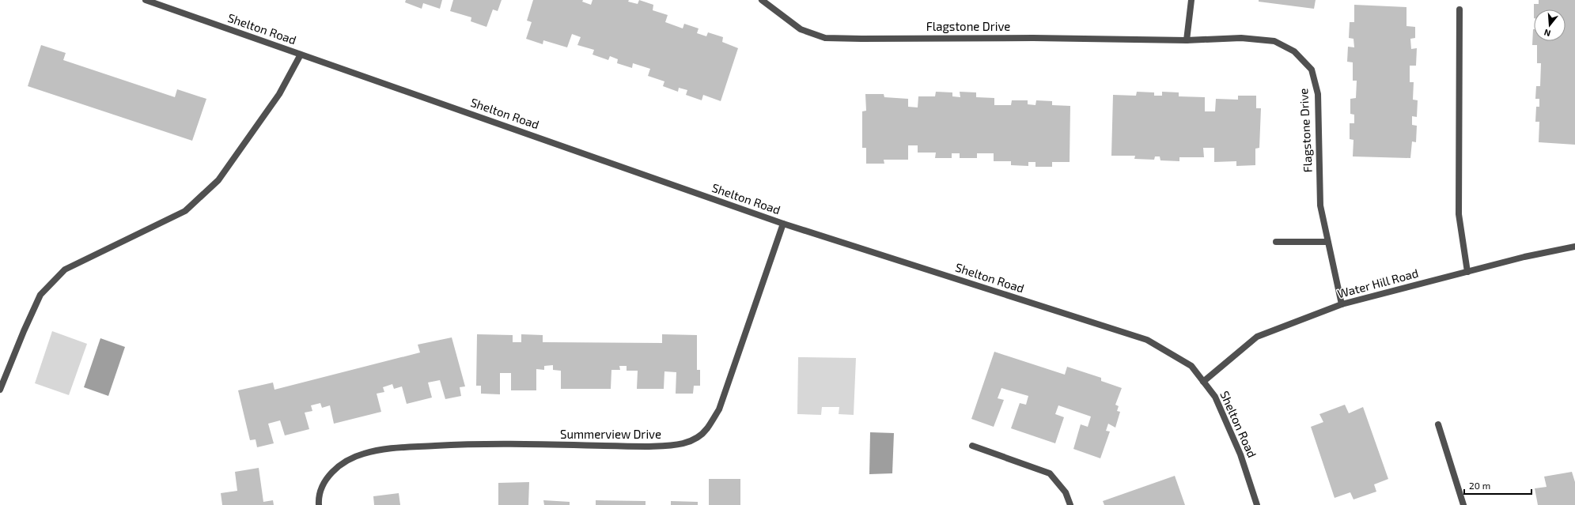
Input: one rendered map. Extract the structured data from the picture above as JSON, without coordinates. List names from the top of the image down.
{
  "streets": {
    "street": [
      "Flagstone Drive",
      "Shelton Road",
      "Water Hill Road",
      "Summerview Drive"
    ]
  },
  "crossings": [
    ["Flagstone Drive", "Water Hill Road"],
    ["Shelton Road", "Water Hill Road"],
    ["Shelton Road", "Summerview Drive"]
  ],
  "scale_bar": "20 m",
  "north": "bottom"
}
